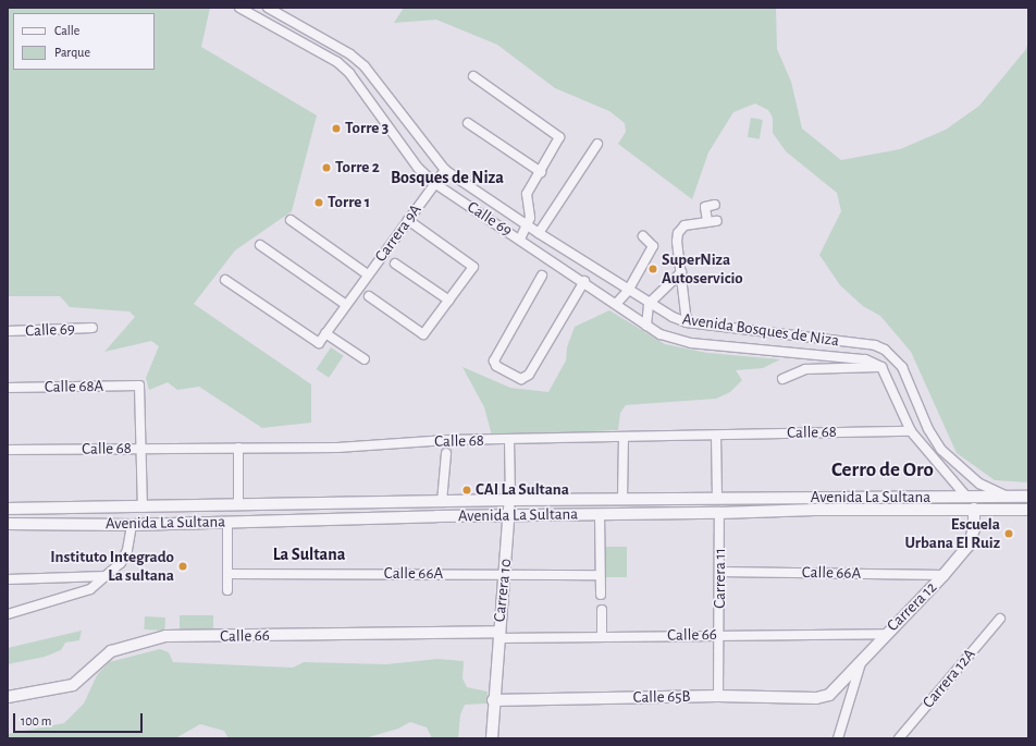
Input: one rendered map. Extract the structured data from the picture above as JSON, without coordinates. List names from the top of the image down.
{
  "streets": {
    "street": [
      "Calle 69",
      "Carrera 9A",
      "Avenida Bosques de Niza",
      "Calle 68A",
      "Calle 68",
      "Avenida La Sultana",
      "Calle 66A",
      "Carrera 11",
      "Carrera 10",
      "Carrera 12",
      "Calle 66",
      "Carrera 12A",
      "Calle 65B"
    ]
  },
  "crossings": [
    ["Calle 69", "Carrera 9A"],
    ["Calle 69", "Avenida Bosques de Niza"],
    ["Avenida Bosques de Niza", "Avenida La Sultana"],
    ["Calle 68A", "Calle 68"],
    ["Calle 68", "Carrera 10"],
    ["Avenida La Sultana", "Carrera 11"],
    ["Avenida La Sultana", "Carrera 10"],
    ["Avenida La Sultana", "Carrera 12"],
    ["Calle 66A", "Carrera 11"],
    ["Calle 66A", "Carrera 10"],
    ["Calle 66A", "Carrera 12"],
    ["Carrera 11", "Calle 66"],
    ["Carrera 11", "Calle 65B"],
    ["Carrera 10", "Calle 66"],
    ["Carrera 10", "Calle 65B"],
    ["Carrera 12", "Calle 66"],
    ["Carrera 12", "Calle 65B"]
  ],
  "districts": ["Bosques de Niza", "Cerro de Oro", "La Sultana"],
  "places": [
    "Torre 3",
    "Torre 2",
    "Torre 1",
    "SuperNiza Autoservicio",
    "CAI La Sultana",
    "Escuela Urbana El Ruiz",
    "Instituto Integrado La sultana"
  ],
  "legend": ["Calle", "Parque"],
  "scale_bar": "100 m"
}
